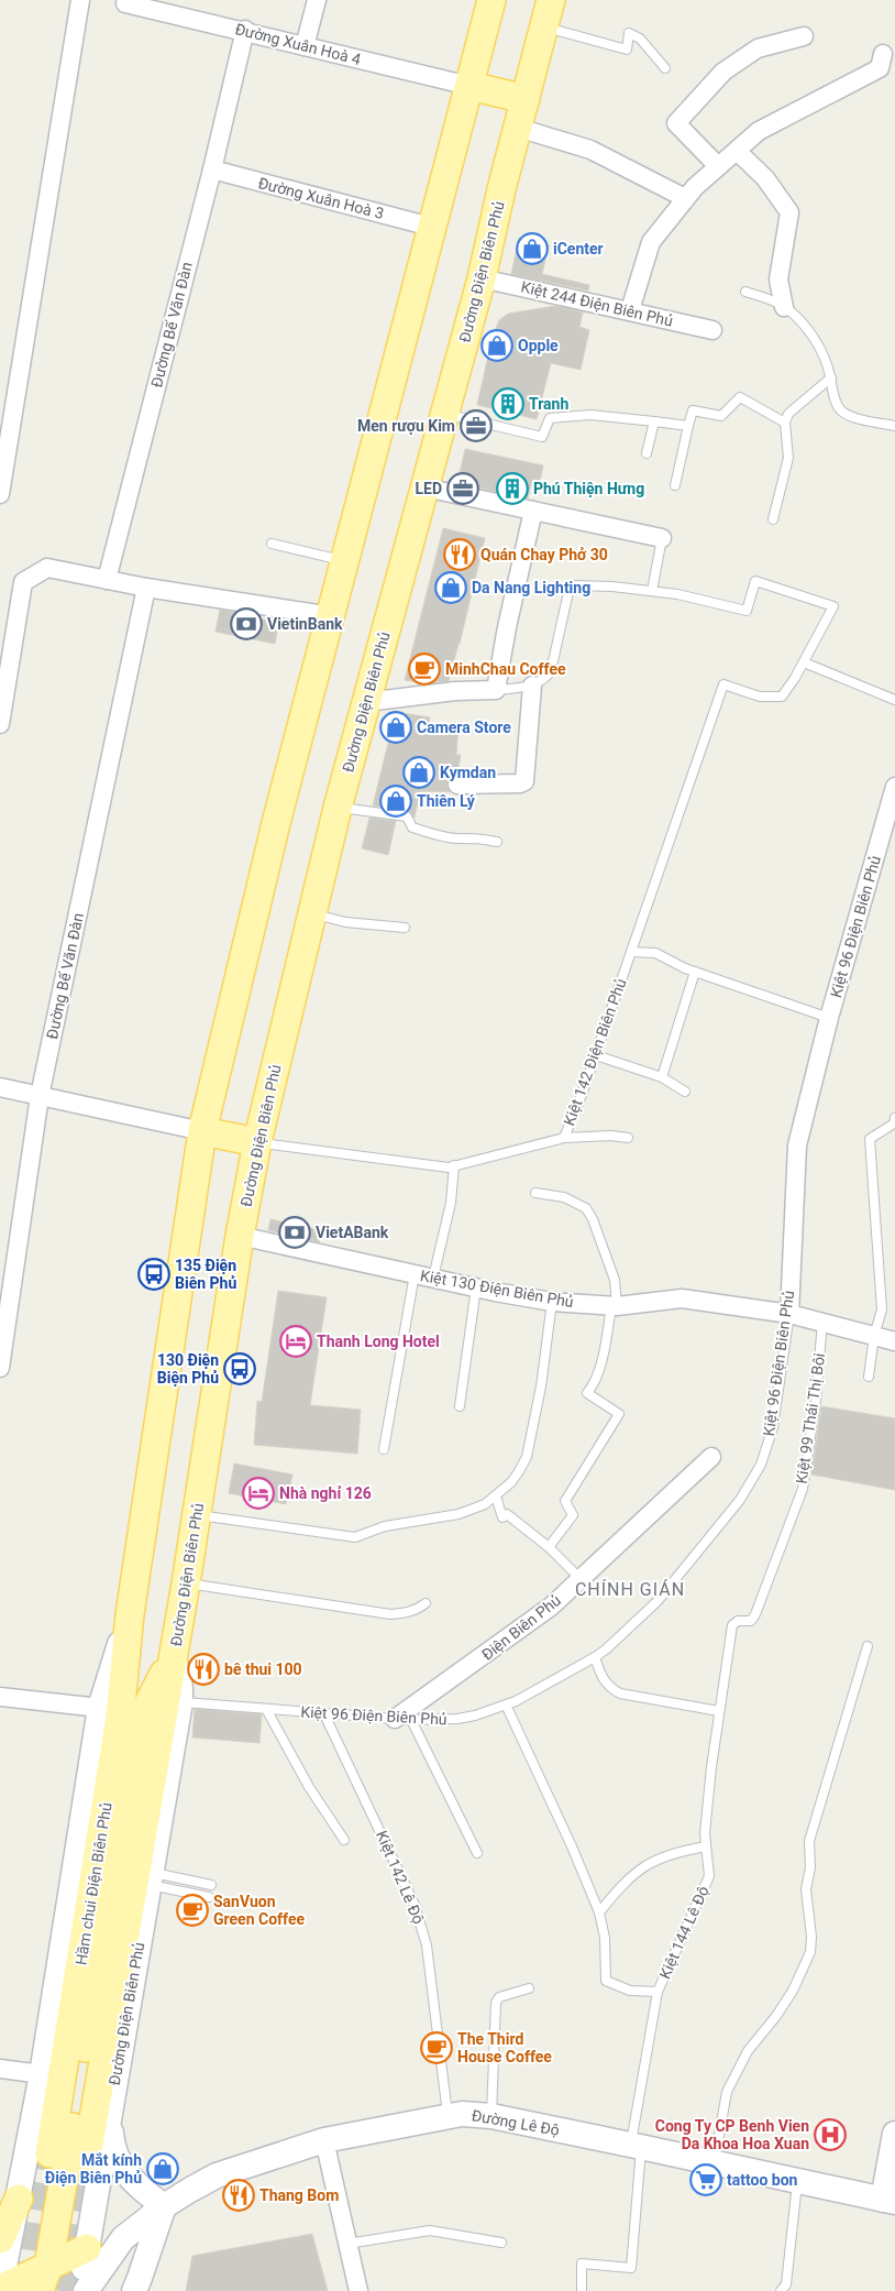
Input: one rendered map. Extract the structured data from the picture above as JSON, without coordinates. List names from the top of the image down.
{
  "streets": {
    "main road": ["Đường Điện Biên Phủ", "Hầm chui Điện Biên Phủ"],
    "street": [
      "Đường Xuân Hoà 4",
      "Đường Xuân Hoà 3",
      "Kiệt 244 Điện Biên Phủ",
      "Đường Bế Văn Đàn",
      "Kiệt 96 Điện Biên Phủ",
      "Kiệt 130 Điện Biên Phủ",
      "Điện Biên Phủ",
      "Đường Lê Độ"
    ],
    "lane": [
      "Kiệt 142 Điện Biên Phủ",
      "Kiệt 99 Thái Thị Bôi",
      "Kiệt 142 Lê Độ",
      "Kiệt 144 Lê Độ"
    ]
  },
  "crossings": [
    ["Đường Xuân Hoà 4", "Đường Bế Văn Đàn"],
    ["Đường Xuân Hoà 3", "Đường Bế Văn Đàn"],
    ["Đường Điện Biên Phủ", "Kiệt 244 Điện Biên Phủ"],
    ["Đường Điện Biên Phủ", "Kiệt 96 Điện Biên Phủ"],
    ["Đường Điện Biên Phủ", "Kiệt 142 Điện Biên Phủ"],
    ["Đường Điện Biên Phủ", "Kiệt 130 Điện Biên Phủ"],
    ["Đường Điện Biên Phủ", "Đường Lê Độ"],
    ["Kiệt 96 Điện Biên Phủ", "Kiệt 130 Điện Biên Phủ"],
    ["Kiệt 96 Điện Biên Phủ", "Điện Biên Phủ"],
    ["Kiệt 96 Điện Biên Phủ", "Kiệt 142 Lê Độ"],
    ["Kiệt 99 Thái Thị Bôi", "Kiệt 144 Lê Độ"],
    ["Kiệt 142 Lê Độ", "Đường Lê Độ"],
    ["Kiệt 144 Lê Độ", "Đường Lê Độ"]
  ],
  "districts": ["CHÍNH GIÁN"],
  "places": {
    "shop": [
      "iCenter",
      "Opple",
      "Da Nang Lighting",
      "Camera Store",
      "Kymdan",
      "Thiên Lý",
      "Mắt kính Điện Biên Phủ"
    ],
    "building": ["Tranh", "Phú Thiện Hưng"],
    "office": ["Men rượu Kim", "LED"],
    "restaurant": ["Quán Chay Phở 30", "bê thui 100", "Thang Bom"],
    "bank": ["VietinBank", "VietABank"],
    "cafe": ["MinhChau Coffee", "SanVuon Green Coffee", "The Third House Coffee"],
    "bus stop": ["135 Điện Biên Phủ", "130 Điện Biện Phủ"],
    "hotel": ["Thanh Long Hotel", "Nhà nghỉ 126"],
    "hospital": ["Cong Ty CP Benh Vien Da Khoa Hoa Xuan"],
    "supermarket": ["tattoo bon"]
  }
}
